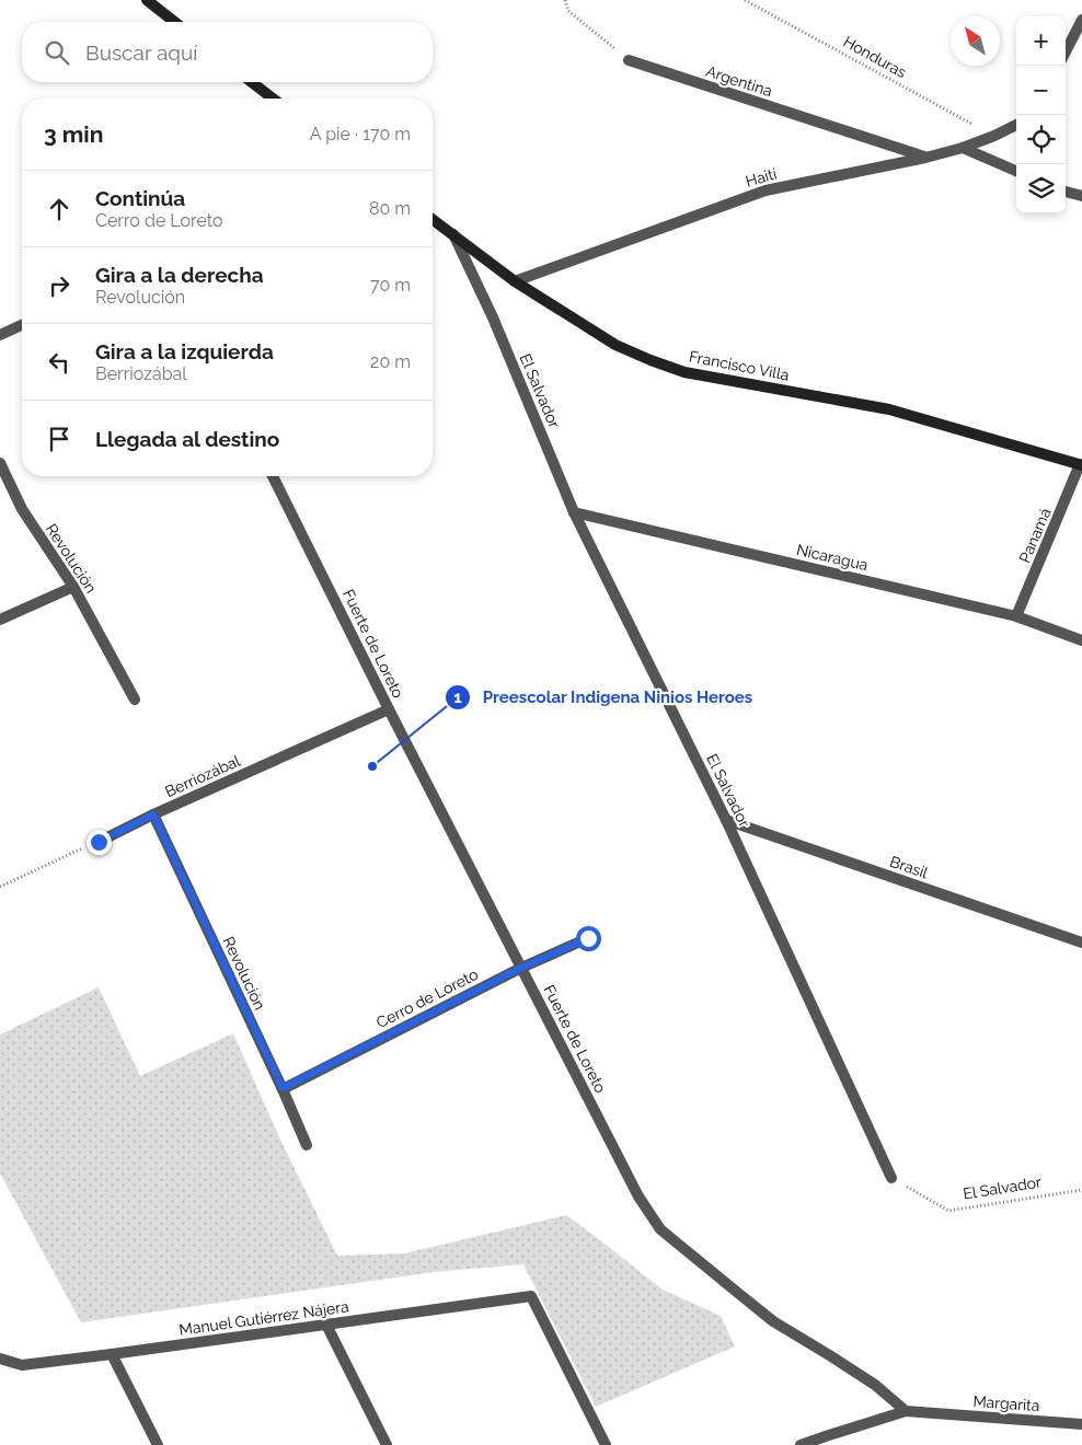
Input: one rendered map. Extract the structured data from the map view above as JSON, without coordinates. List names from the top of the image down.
{
  "streets": {
    "street": [
      "Argentina",
      "Haití",
      "Francisco Villa",
      "El Salvador",
      "Panamá",
      "Nicaragua",
      "Revolución",
      "Fuerte de Loreto",
      "Berriozábal",
      "Brasil",
      "Cerro de Loreto",
      "Manuel Gutiérrez Nájera",
      "Margarita"
    ],
    "path": ["Honduras"]
  },
  "crossings": [
    ["Honduras", "Haití"],
    ["Argentina", "Haití"],
    ["Haití", "Francisco Villa"],
    ["Francisco Villa", "El Salvador"],
    ["Francisco Villa", "Panamá"],
    ["El Salvador", "Nicaragua"],
    ["El Salvador", "Brasil"],
    ["Panamá", "Nicaragua"],
    ["Revolución", "Berriozábal"],
    ["Revolución", "Cerro de Loreto"],
    ["Fuerte de Loreto", "Berriozábal"],
    ["Fuerte de Loreto", "Cerro de Loreto"],
    ["Fuerte de Loreto", "Margarita"]
  ],
  "places": ["Preescolar Indigena Ninios Heroes"],
  "north": "top left",
  "page": {
    "map_buttons": ["+", "−"],
    "search": "Buscar aquí",
    "heading": ["3 min", "A pie · 170 m"],
    "list": [
      ["Continúa", "Cerro de Loreto", "80 m"],
      ["Gira a la derecha", "Revolución", "70 m"],
      ["Gira a la izquierda", "Berriozábal", "20 m"],
      "Llegada al destino"
    ]
  }
}
